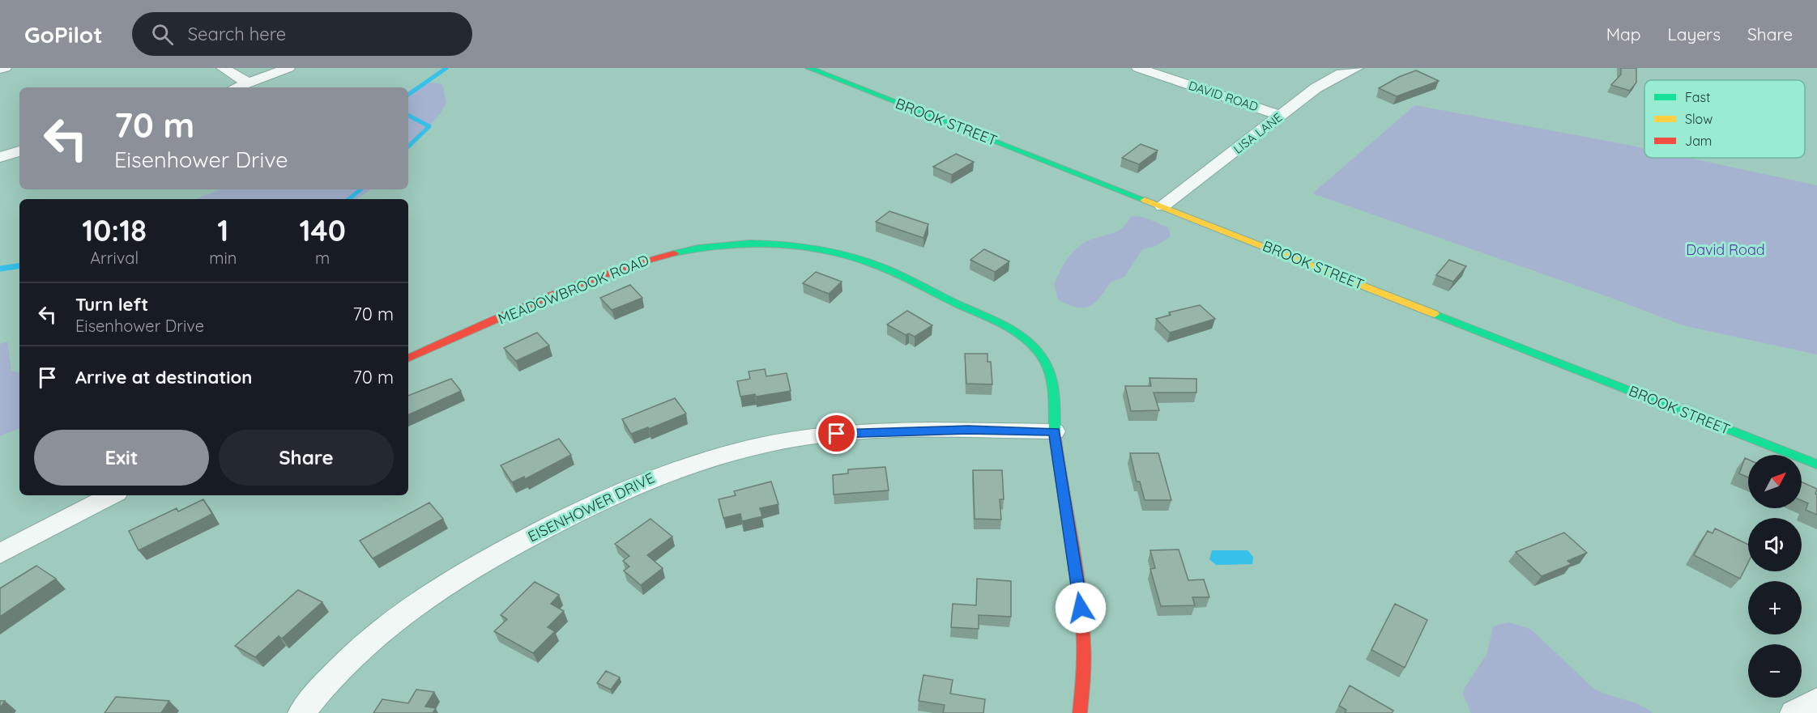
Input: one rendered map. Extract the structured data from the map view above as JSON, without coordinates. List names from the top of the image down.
{
  "streets": {
    "street": [
      "DAVID ROAD",
      "BROOK STREET",
      "LISA LANE",
      "MEADOWBROOK ROAD",
      "EISENHOWER DRIVE"
    ]
  },
  "crossings": [
    ["DAVID ROAD", "LISA LANE"],
    ["BROOK STREET", "LISA LANE"],
    ["MEADOWBROOK ROAD", "EISENHOWER DRIVE"]
  ],
  "parks": ["David Road"],
  "legend": ["Fast", "Slow", "Jam"],
  "north": "top right",
  "page": {
    "header": "GoPilot",
    "search": "Search here",
    "nav": ["Map", "Layers", "Share"],
    "turn": ["70 m", "Eisenhower Drive"],
    "eta": [
      "10:18",
      "Arrival",
      "1",
      "min",
      "140",
      "m"
    ],
    "list": [
      {
        "name": "Turn left",
        "note": "Eisenhower Drive",
        "value": "70 m"
      },
      {
        "name": "Arrive at destination",
        "value": "70 m"
      }
    ],
    "buttons": ["Exit", "Share"],
    "map_buttons": ["+", "−"]
  }
}
